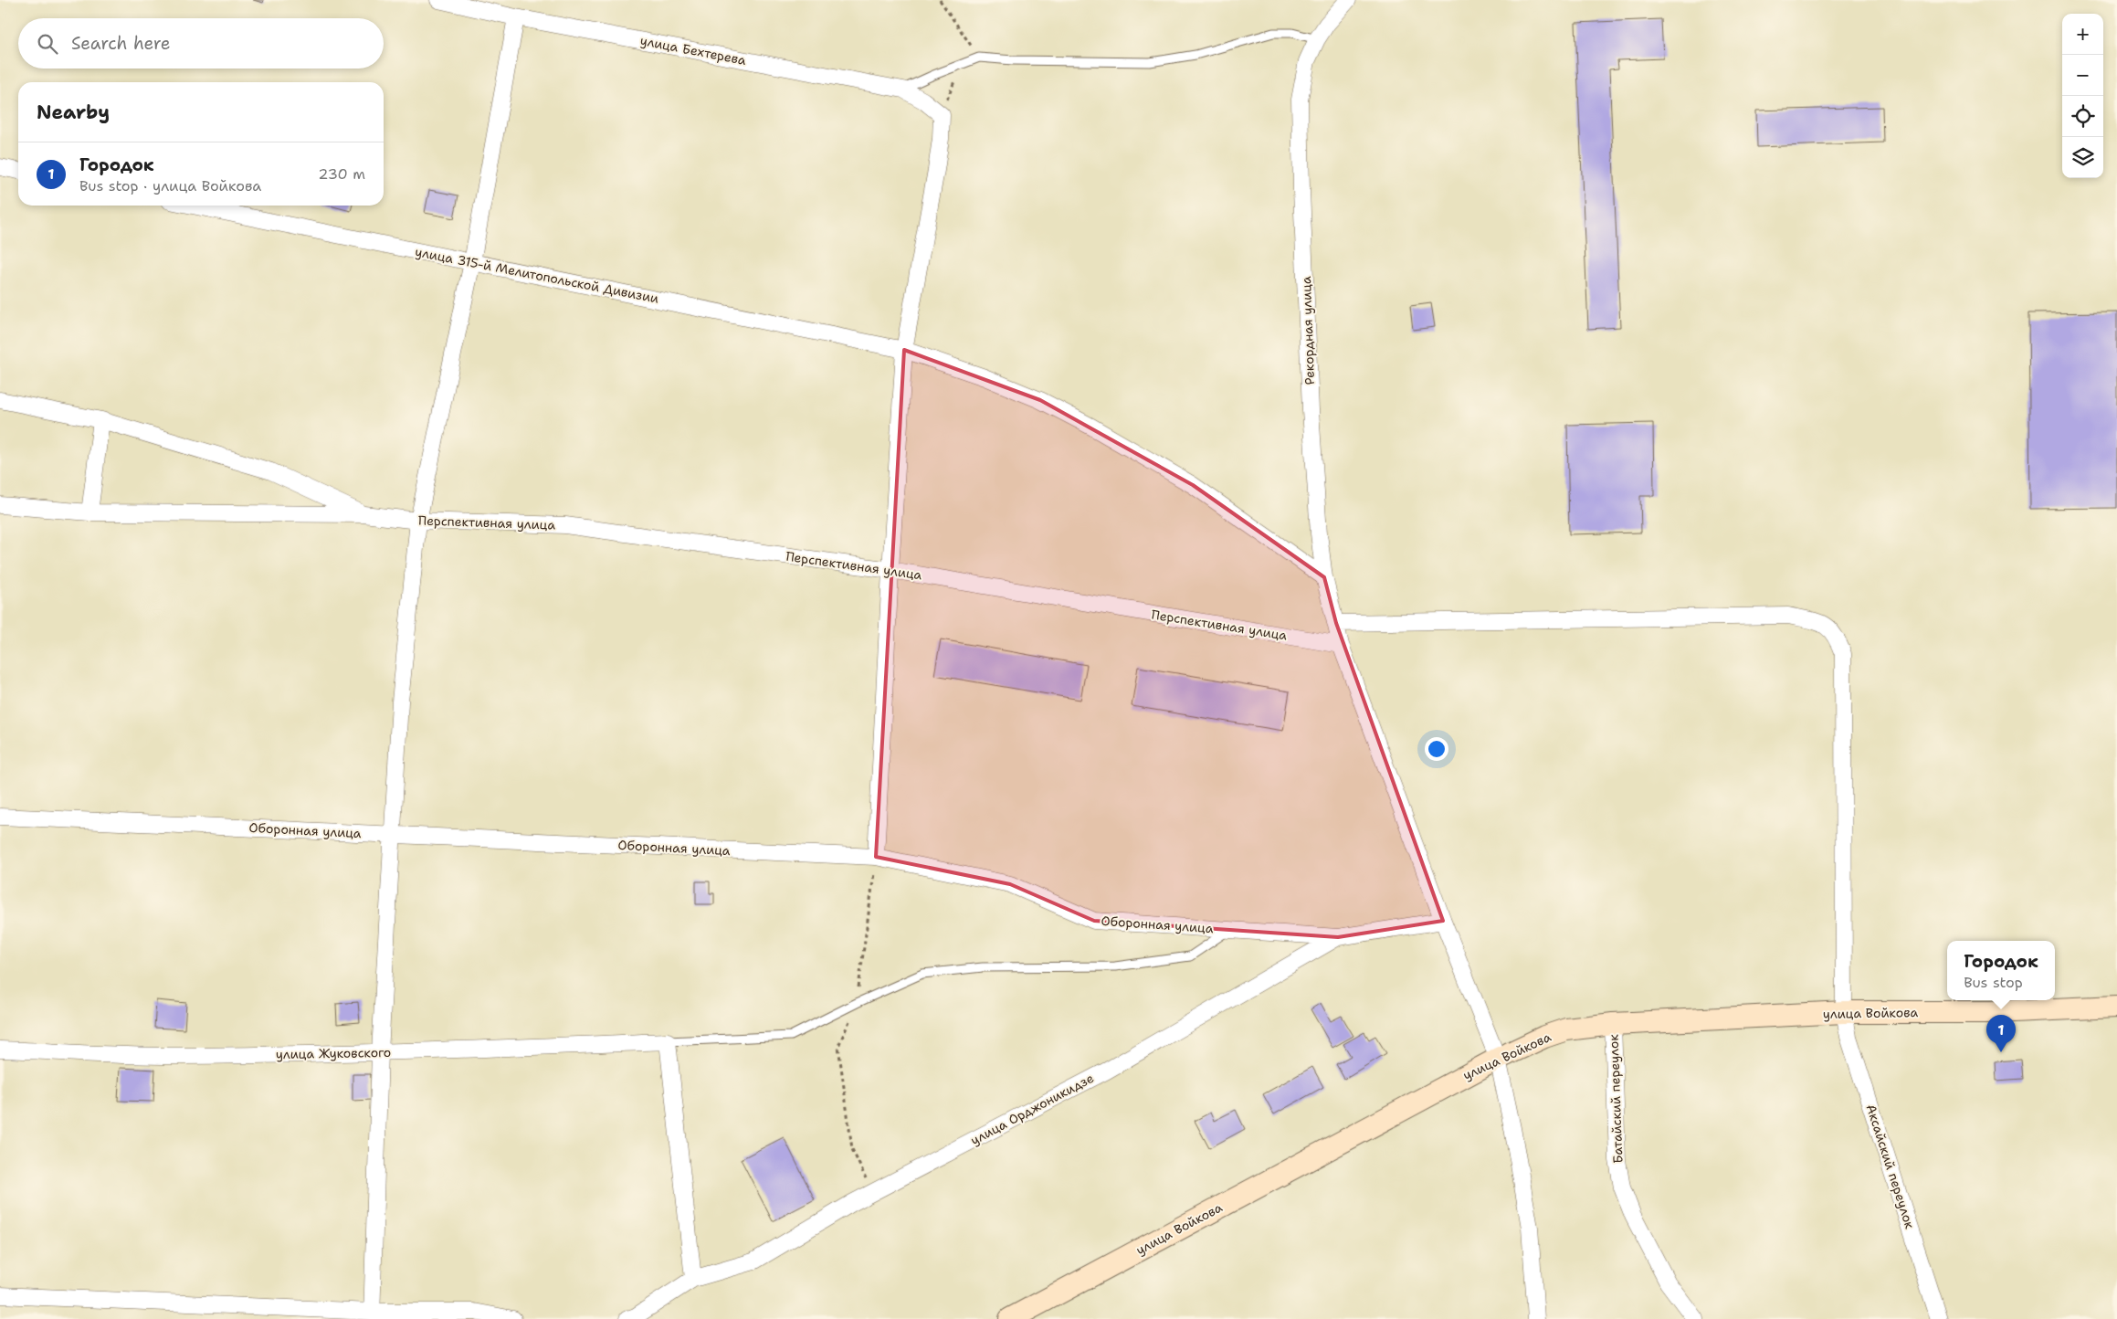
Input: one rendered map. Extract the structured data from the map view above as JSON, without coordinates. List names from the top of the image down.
{
  "streets": {
    "street": [
      "улица Бехтерева",
      "улица 315-й Мелитопольской Дивизии",
      "Рекордная улица",
      "Перспективная улица",
      "Оборонная улица",
      "улица Войкова",
      "улица Жуковского",
      "Батайский переулок",
      "улица Орджоникидзе",
      "Аксайский переулок"
    ]
  },
  "crossings": [
    ["улица 315-й Мелитопольской Дивизии", "Рекордная улица"],
    ["Рекордная улица", "Перспективная улица"],
    ["Рекордная улица", "улица Войкова"],
    ["Рекордная улица", "улица Орджоникидзе"],
    ["Рекордная улица", "Аксайский переулок"],
    ["Оборонная улица", "улица Орджоникидзе"],
    ["улица Войкова", "Батайский переулок"],
    ["улица Войкова", "Аксайский переулок"]
  ],
  "page": {
    "map_buttons": ["+", "−"],
    "search": "Search here",
    "heading": "Nearby",
    "list": [
      {
        "mark": "1",
        "name": "Городок",
        "note": "Bus stop · улица Войкова",
        "value": "230 m"
      }
    ],
    "popup": ["Городок", "Bus stop"],
    "pins": "1"
  }
}
